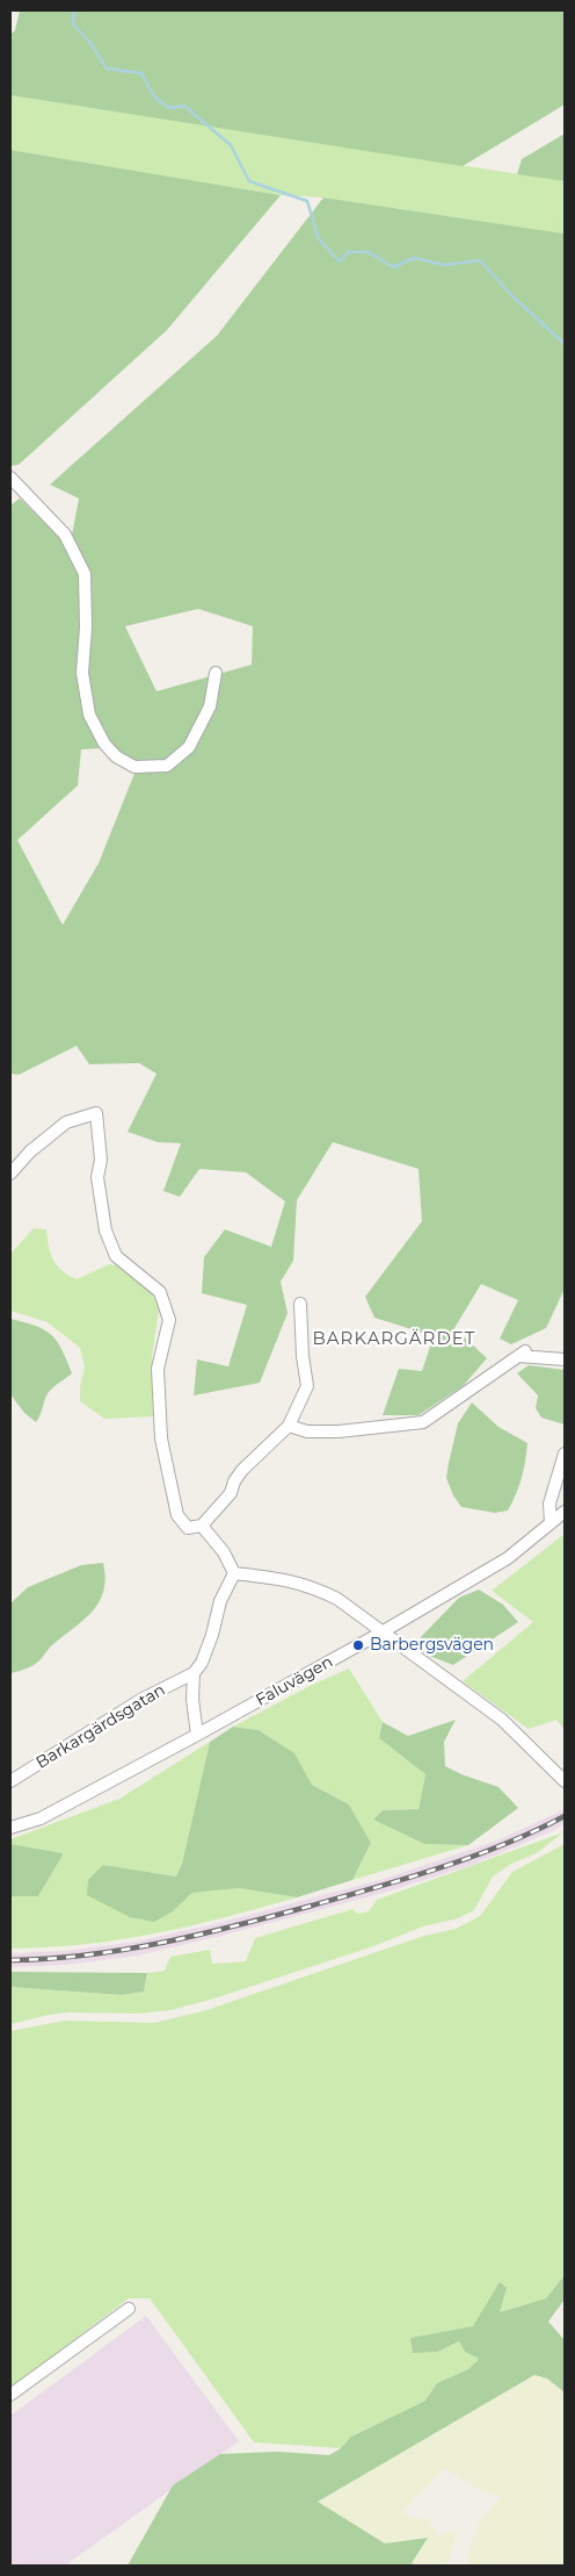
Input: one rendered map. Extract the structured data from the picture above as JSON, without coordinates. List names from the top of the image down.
{
  "streets": {
    "street": ["Faluvägen", "Barkargärdsgatan"]
  },
  "crossings": [
    ["Faluvägen", "Barkargärdsgatan"]
  ],
  "districts": ["BARKARGÄRDET"],
  "places": ["Barbergsvägen"]
}
